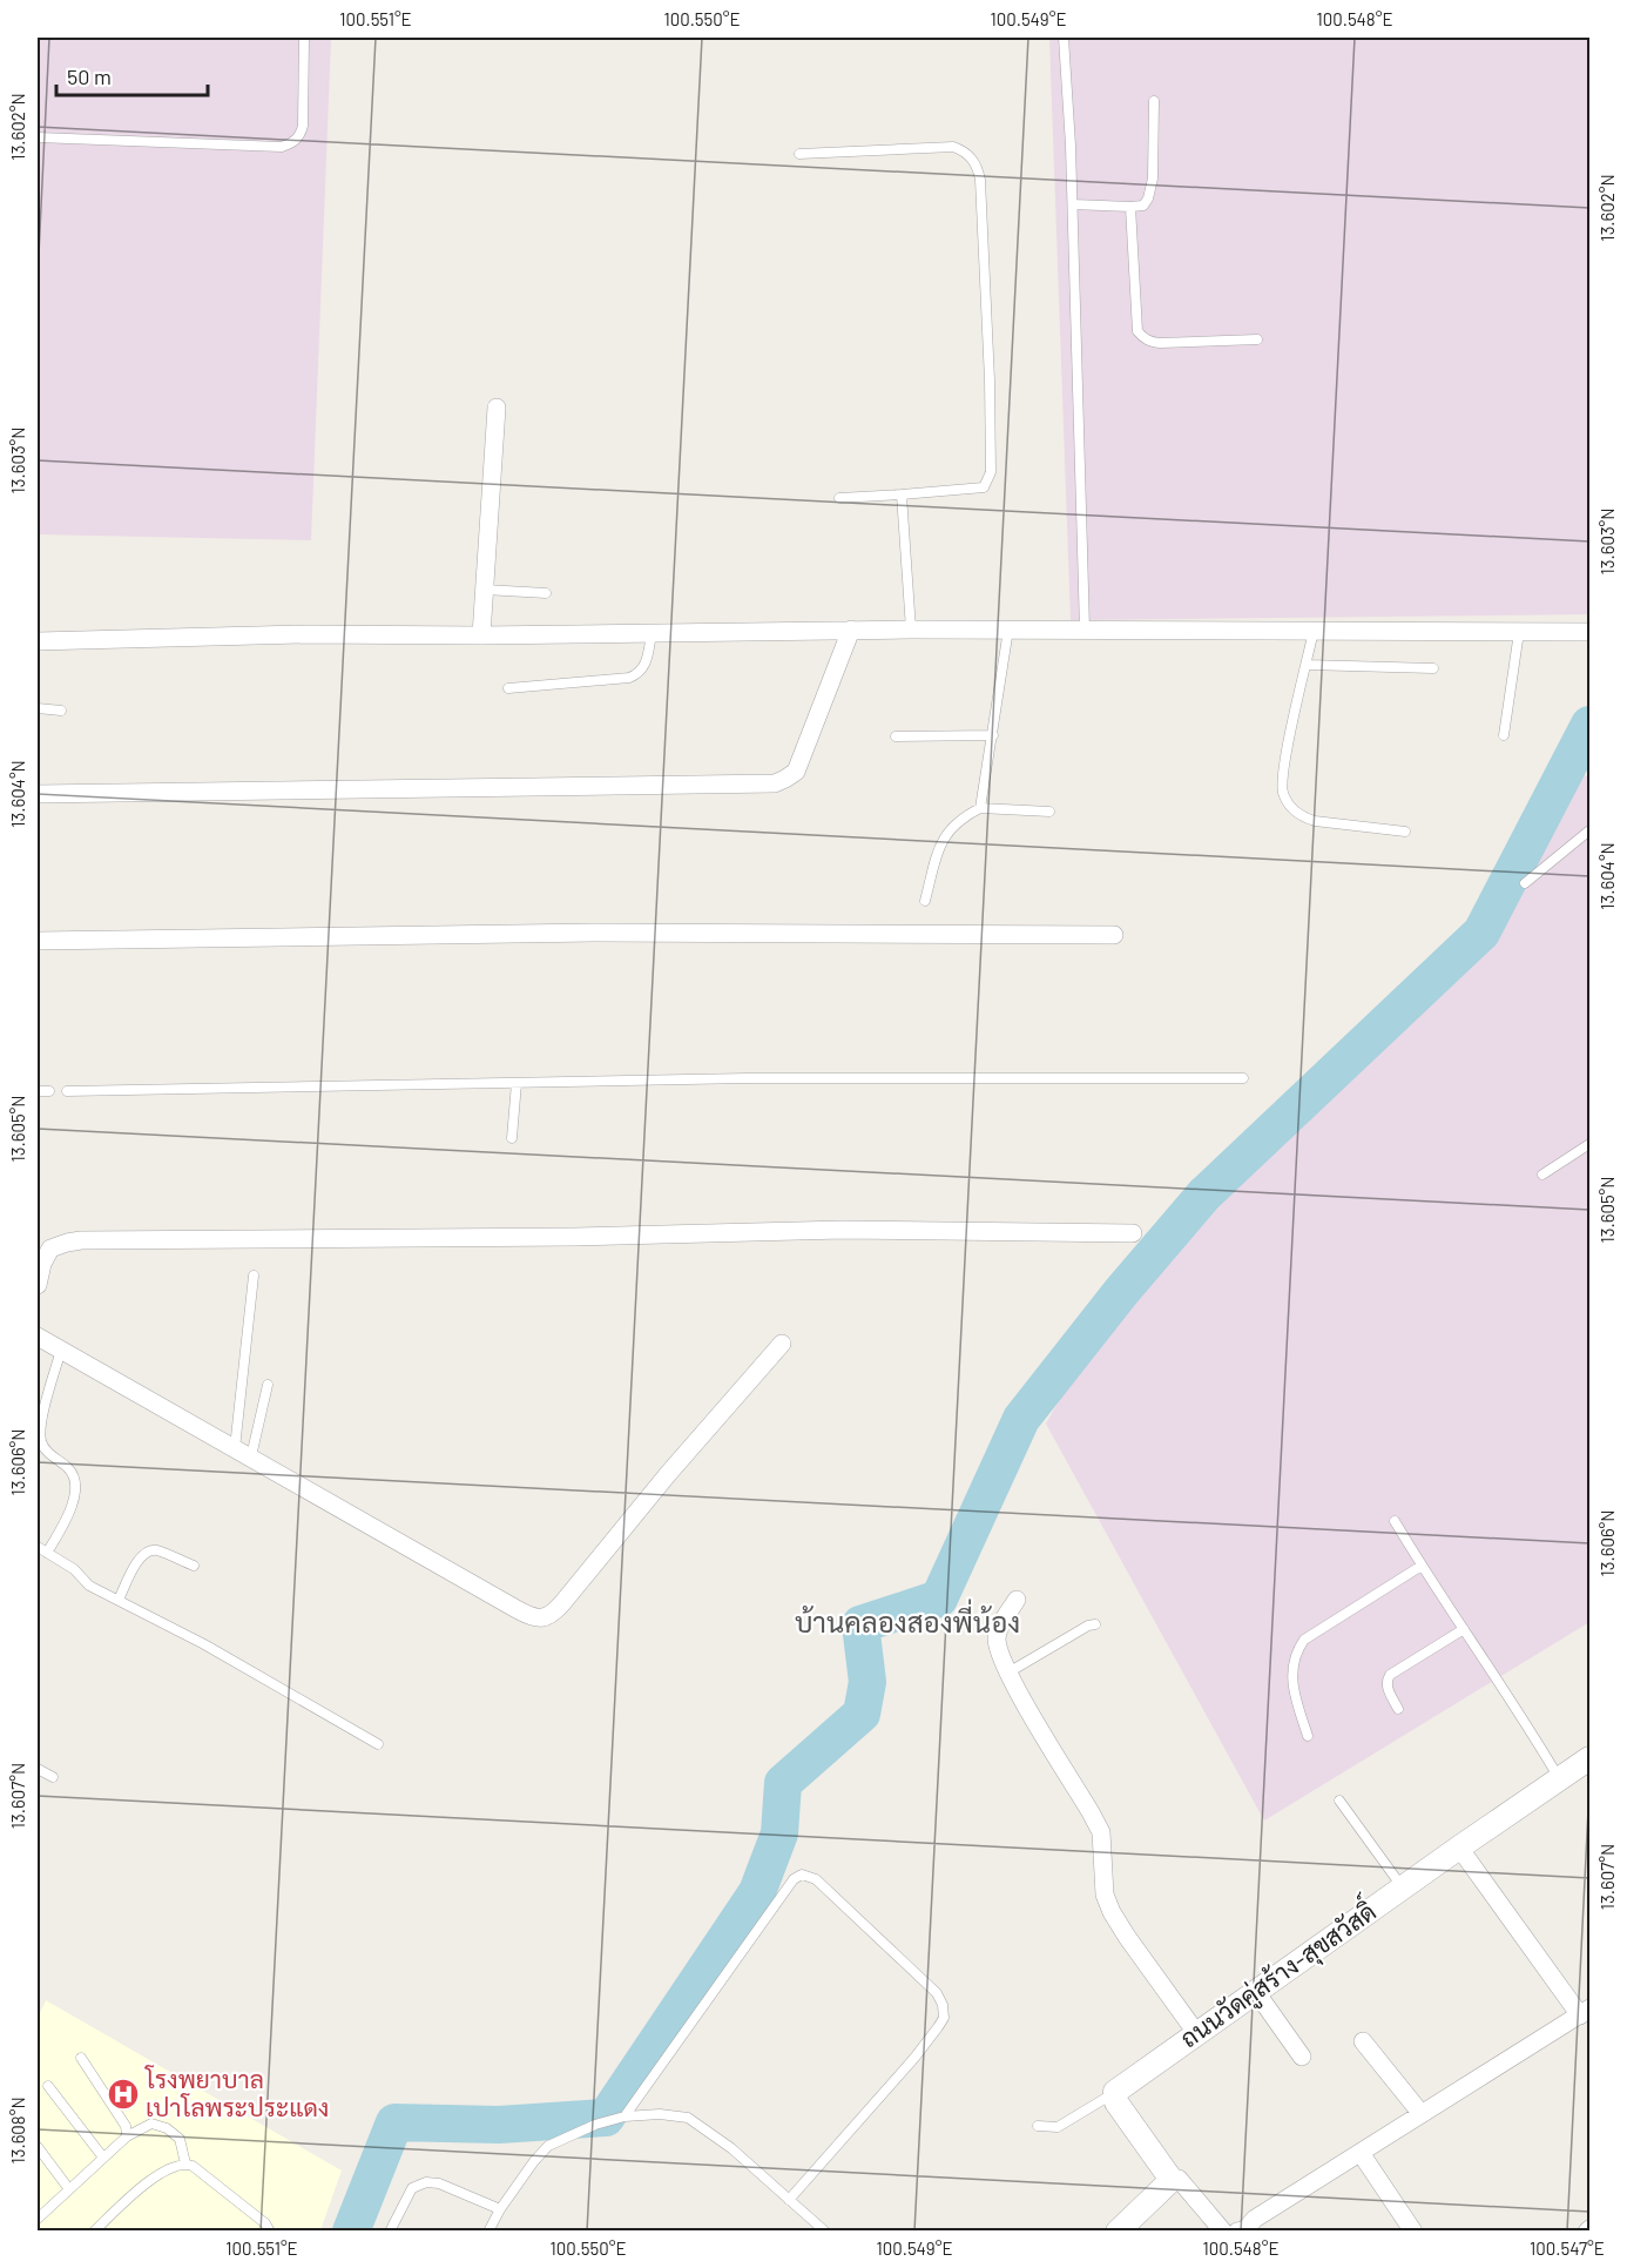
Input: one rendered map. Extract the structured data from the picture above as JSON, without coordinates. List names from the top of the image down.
{
  "streets": {
    "street": ["ถนนวัดคู่สร้าง-สุขสวัสดิ์"]
  },
  "districts": ["บ้านคลองสองพี่น้อง"],
  "places": {
    "hospital": ["โรงพยาบาล เปาโลพระประแดง"]
  },
  "scale_bar": "50 m",
  "coordinates": [
    "100.551°E",
    "100.550°E",
    "100.549°E",
    "100.548°E",
    "13.602°N",
    "13.603°N",
    "13.604°N",
    "13.605°N",
    "13.606°N",
    "13.607°N",
    "13.608°N",
    "100.547°E"
  ]
}
